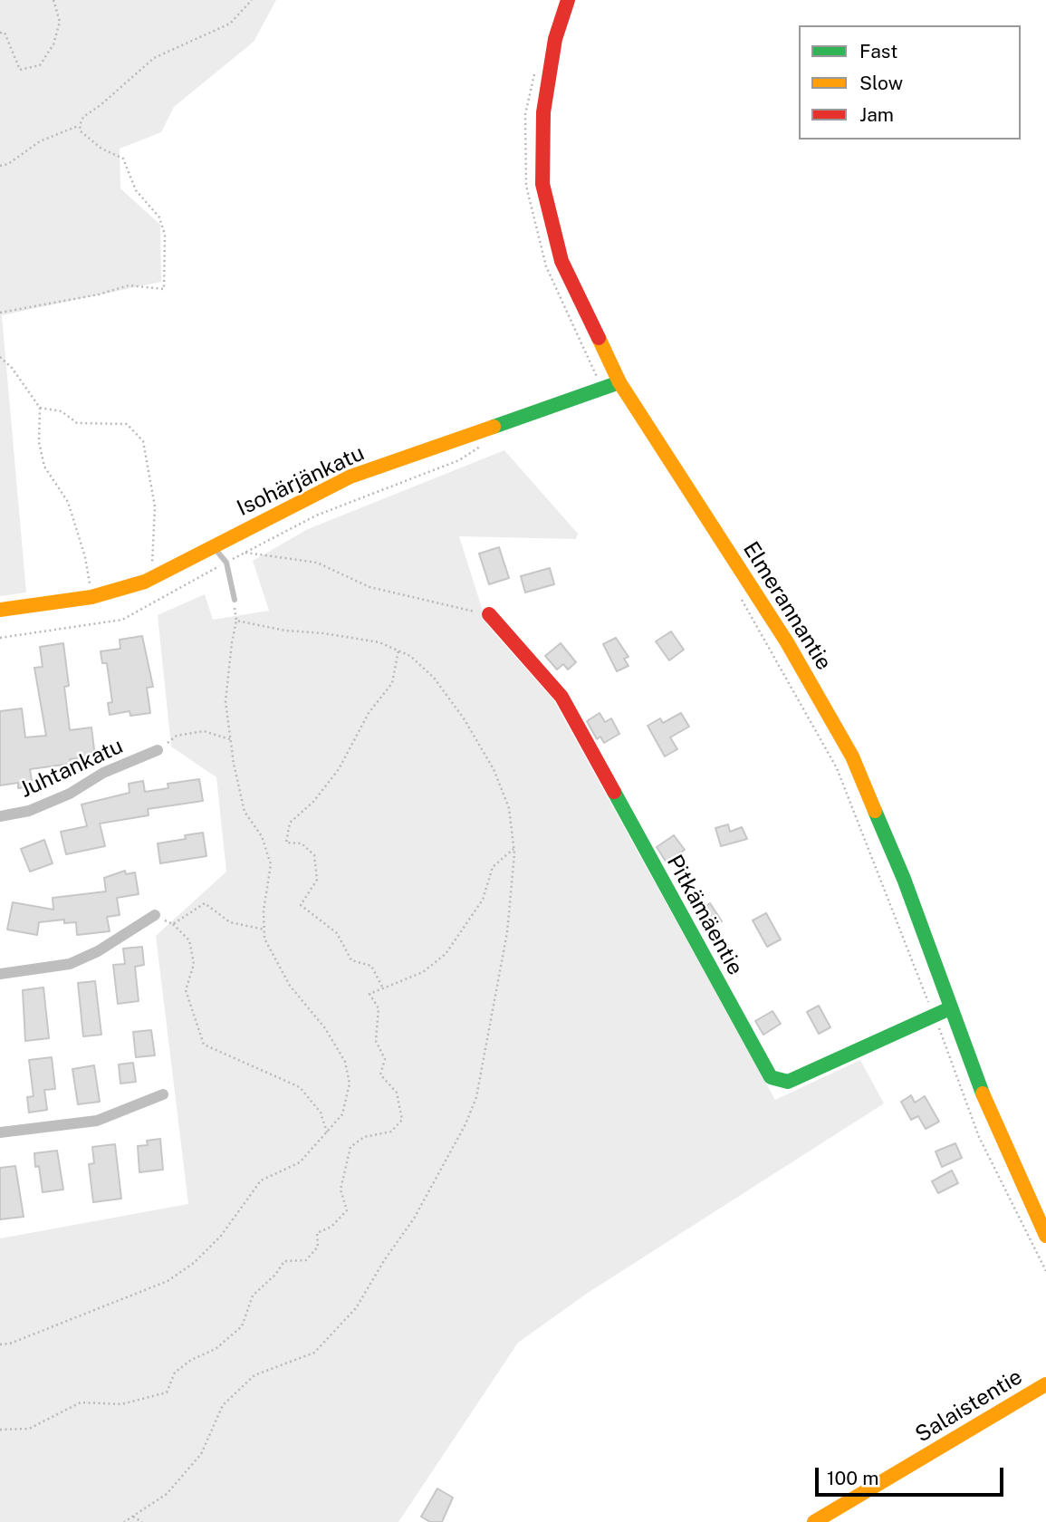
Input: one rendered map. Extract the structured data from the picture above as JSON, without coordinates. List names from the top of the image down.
{
  "streets": {
    "street": [
      "Isohärjänkatu",
      "Elmerannantie",
      "Juhtankatu",
      "Pitkämäentie",
      "Salaistentie"
    ]
  },
  "crossings": [
    ["Isohärjänkatu", "Elmerannantie"],
    ["Elmerannantie", "Pitkämäentie"]
  ],
  "legend": ["Fast", "Slow", "Jam"],
  "scale_bar": "100 m"
}
